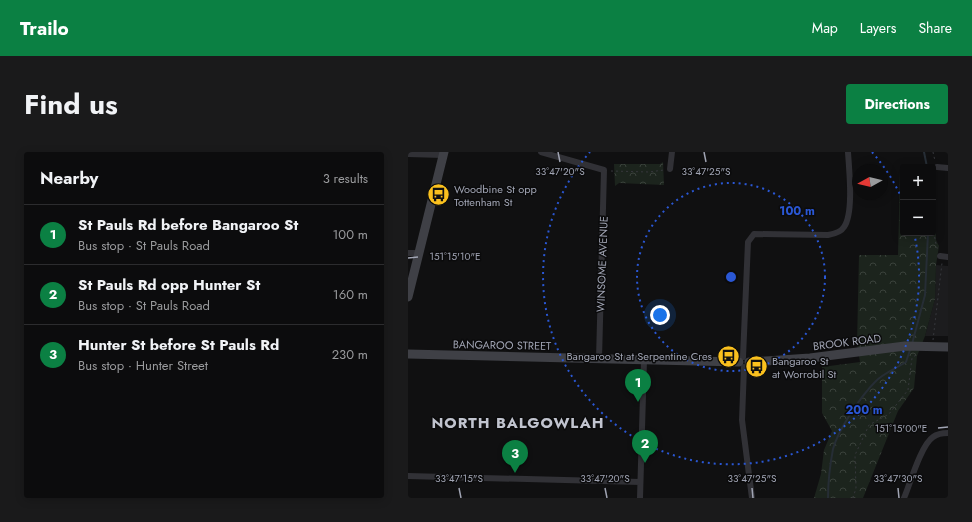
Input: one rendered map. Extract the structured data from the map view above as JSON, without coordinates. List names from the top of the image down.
{
  "streets": {
    "street": ["WINSOME AVENUE", "BROOK ROAD", "BANGAROO STREET"]
  },
  "crossings": [
    ["WINSOME AVENUE", "BANGAROO STREET"],
    ["BROOK ROAD", "BANGAROO STREET"]
  ],
  "districts": ["NORTH BALGOWLAH"],
  "places": {
    "bus stop": ["Woodbine St opp Tottenham St", "Bangaroo St at Serpentine Cres", "Bangaroo St at Worrobil St"]
  },
  "north": "left",
  "page": {
    "header": "Trailo",
    "nav": ["Map", "Layers", "Share"],
    "title": "Find us",
    "buttons": "Directions",
    "heading": ["Nearby", "3 results"],
    "map_buttons": ["+", "−"],
    "list": [
      {
        "mark": "1",
        "name": "St Pauls Rd before Bangaroo St",
        "note": "Bus stop · St Pauls Road",
        "value": "100 m"
      },
      {
        "mark": "2",
        "name": "St Pauls Rd opp Hunter St",
        "note": "Bus stop · St Pauls Road",
        "value": "160 m"
      },
      {
        "mark": "3",
        "name": "Hunter St before St Pauls Rd",
        "note": "Bus stop · Hunter Street",
        "value": "230 m"
      }
    ],
    "pins": ["1", "2", "3"]
  },
  "coordinates": [
    "33°47'20\"S",
    "33°47'25\"S",
    "151°15'10\"E",
    "151°15'00\"E",
    "33°47'15\"S",
    "33°47'30\"S"
  ],
  "rings": ["100 m", "200 m"]
}
